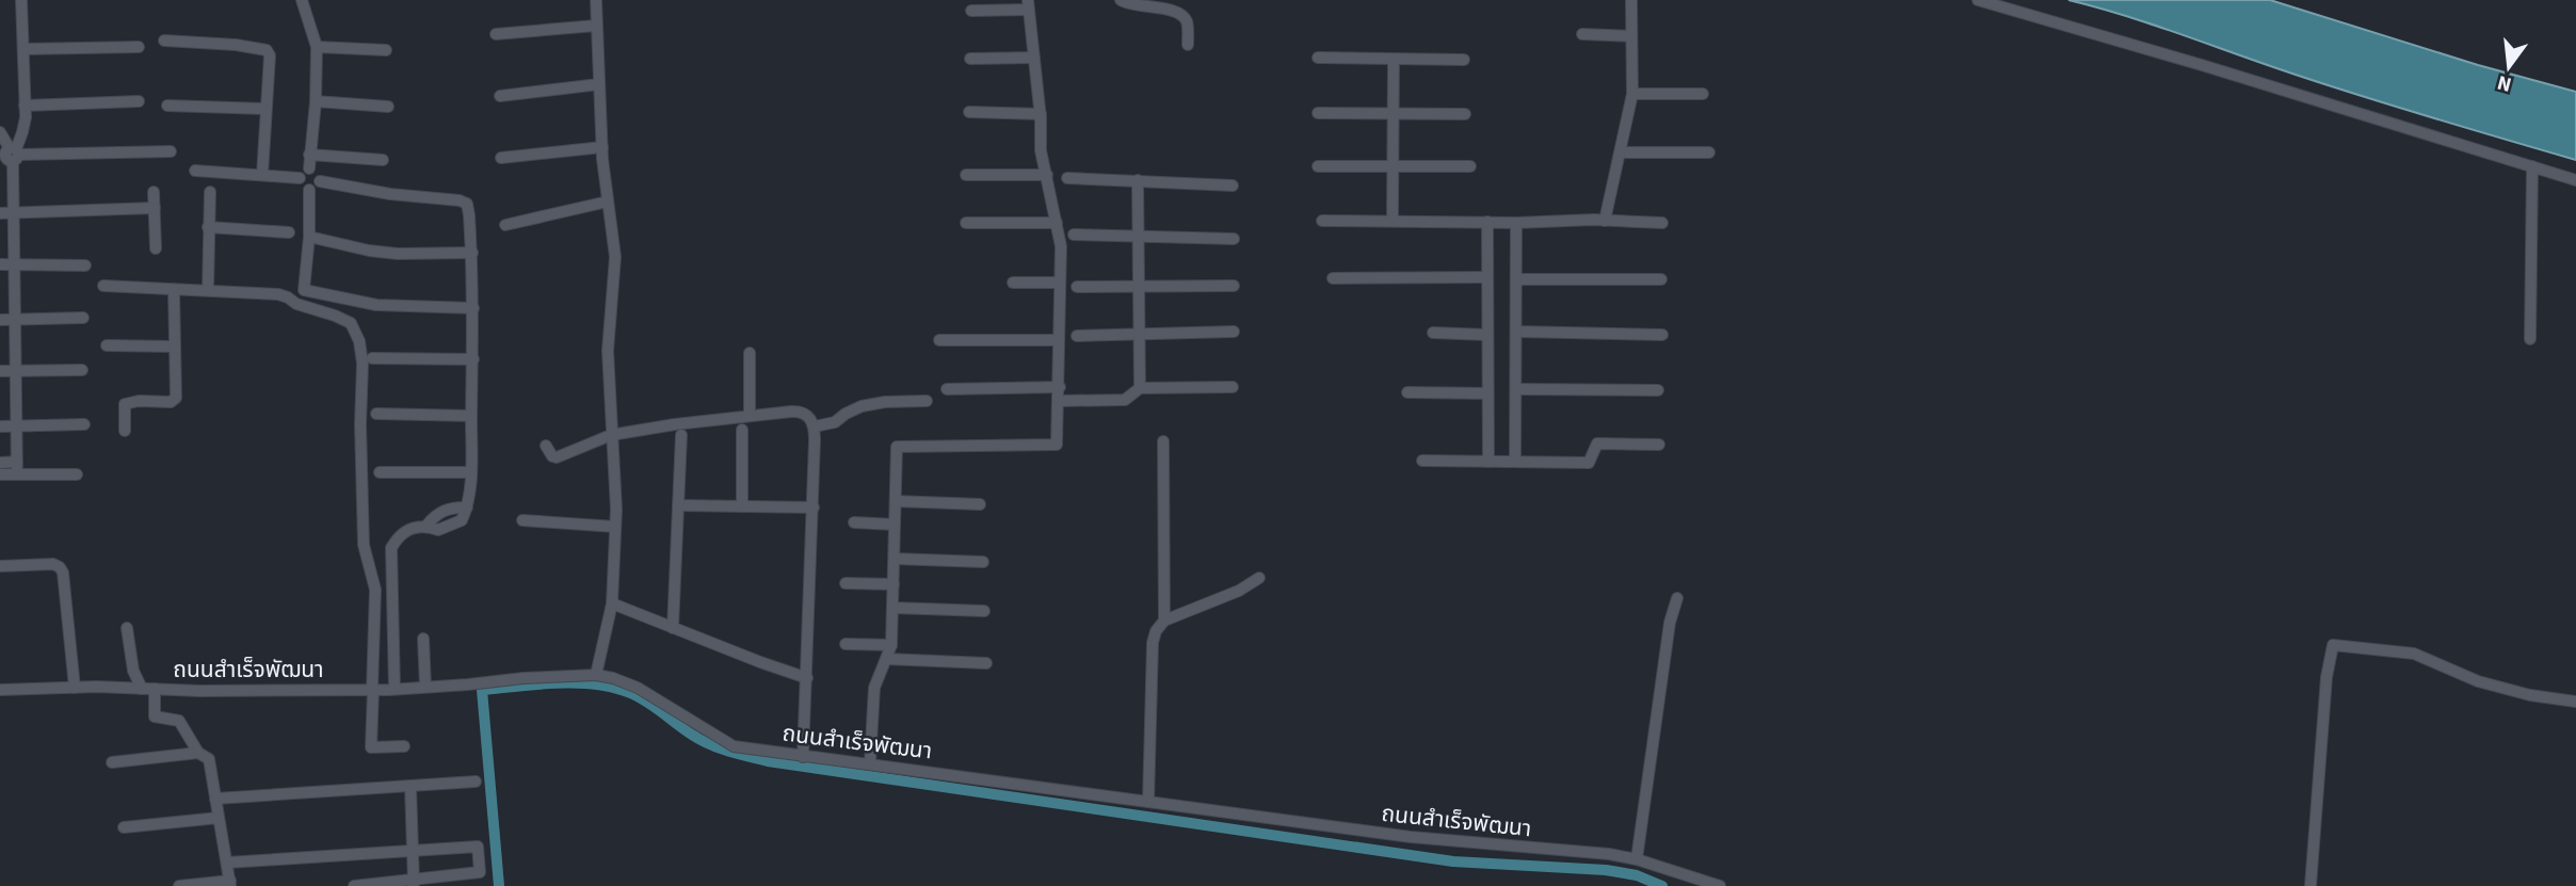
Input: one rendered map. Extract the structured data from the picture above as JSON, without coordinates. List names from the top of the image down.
{
  "streets": {
    "street": ["ถนนสำเร็จพัฒนา"]
  },
  "north": "bottom"
}
